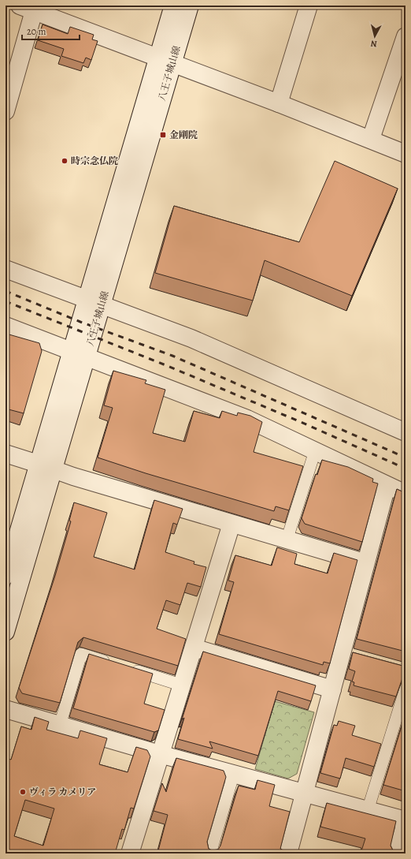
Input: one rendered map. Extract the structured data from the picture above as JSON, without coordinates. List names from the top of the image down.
{
  "streets": {
    "street": ["八王子城山線"]
  },
  "places": {
    "transit": ["金剛院"],
    "other": ["時宗念仏院", "ヴィラ カメリア"]
  },
  "scale_bar": "20 m",
  "north": "bottom"
}
